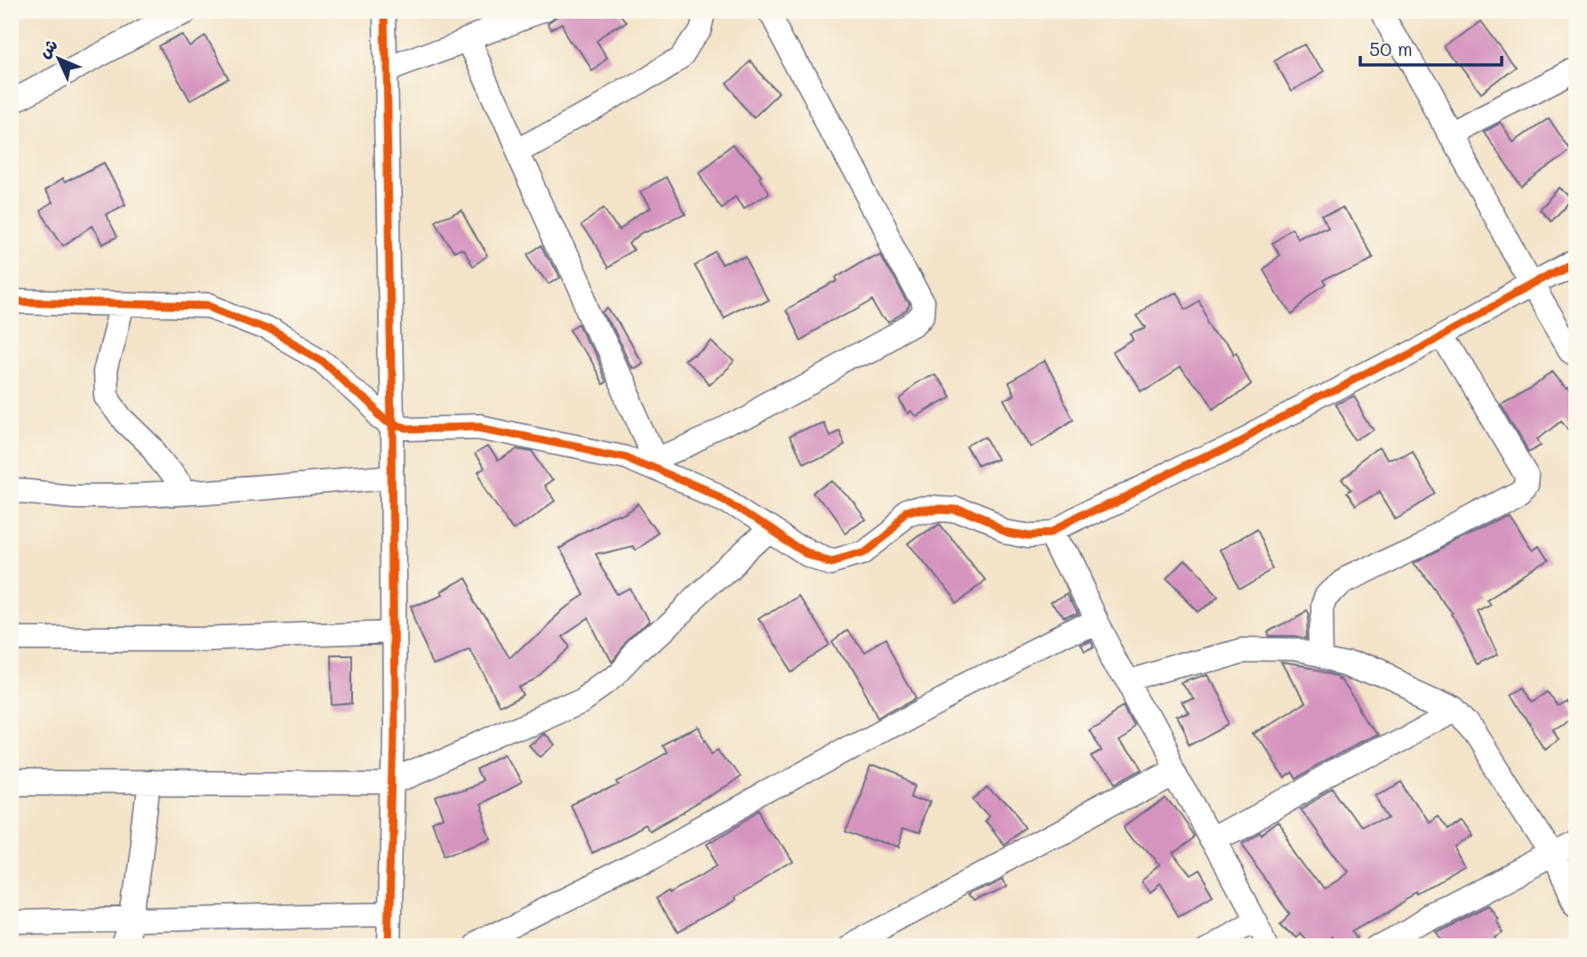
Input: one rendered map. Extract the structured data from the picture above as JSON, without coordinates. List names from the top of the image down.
{
  "scale_bar": "50 m",
  "north": "top left"
}
